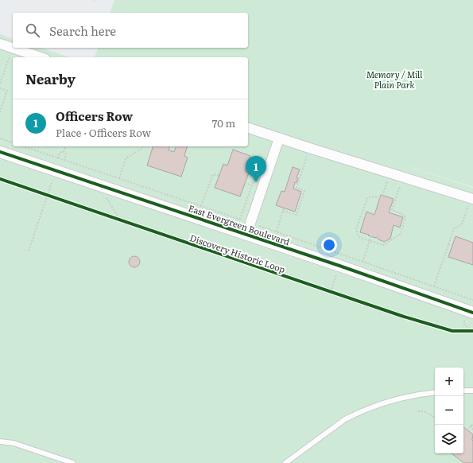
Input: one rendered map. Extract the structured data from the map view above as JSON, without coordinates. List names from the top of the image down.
{
  "streets": {
    "street": ["East Evergreen Boulevard"],
    "cycle path": ["Discovery Historic Loop"]
  },
  "parks": ["Memory / Mill Plain Park"],
  "page": {
    "search": "Search here",
    "heading": "Nearby",
    "list": [
      {
        "mark": "1",
        "name": "Officers Row",
        "note": "Place · Officers Row",
        "value": "70 m"
      }
    ],
    "pins": "1",
    "map_buttons": ["+", "−"]
  }
}
